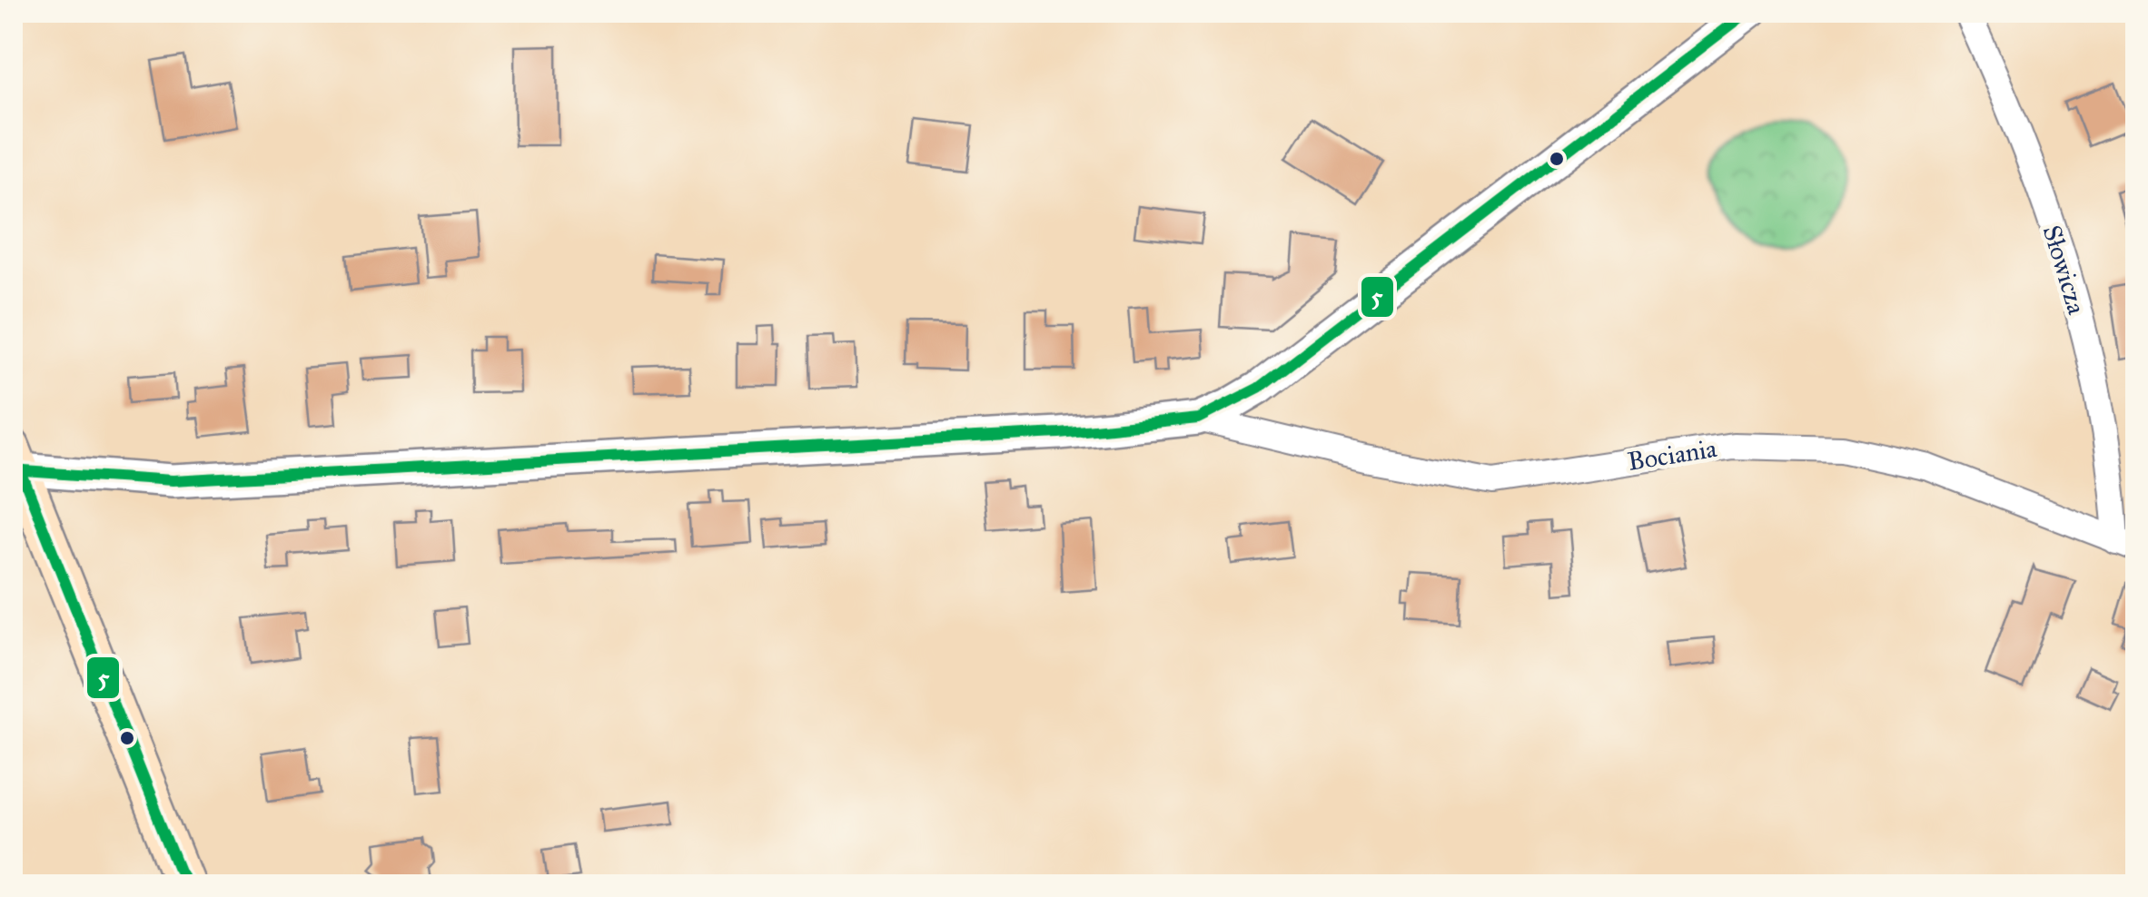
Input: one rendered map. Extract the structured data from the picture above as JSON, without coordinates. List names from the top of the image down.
{
  "streets": {
    "street": ["Słowicza", "Bociania"]
  },
  "crossings": [
    ["Słowicza", "Bociania"]
  ],
  "lines": ["transit line 5"]
}
